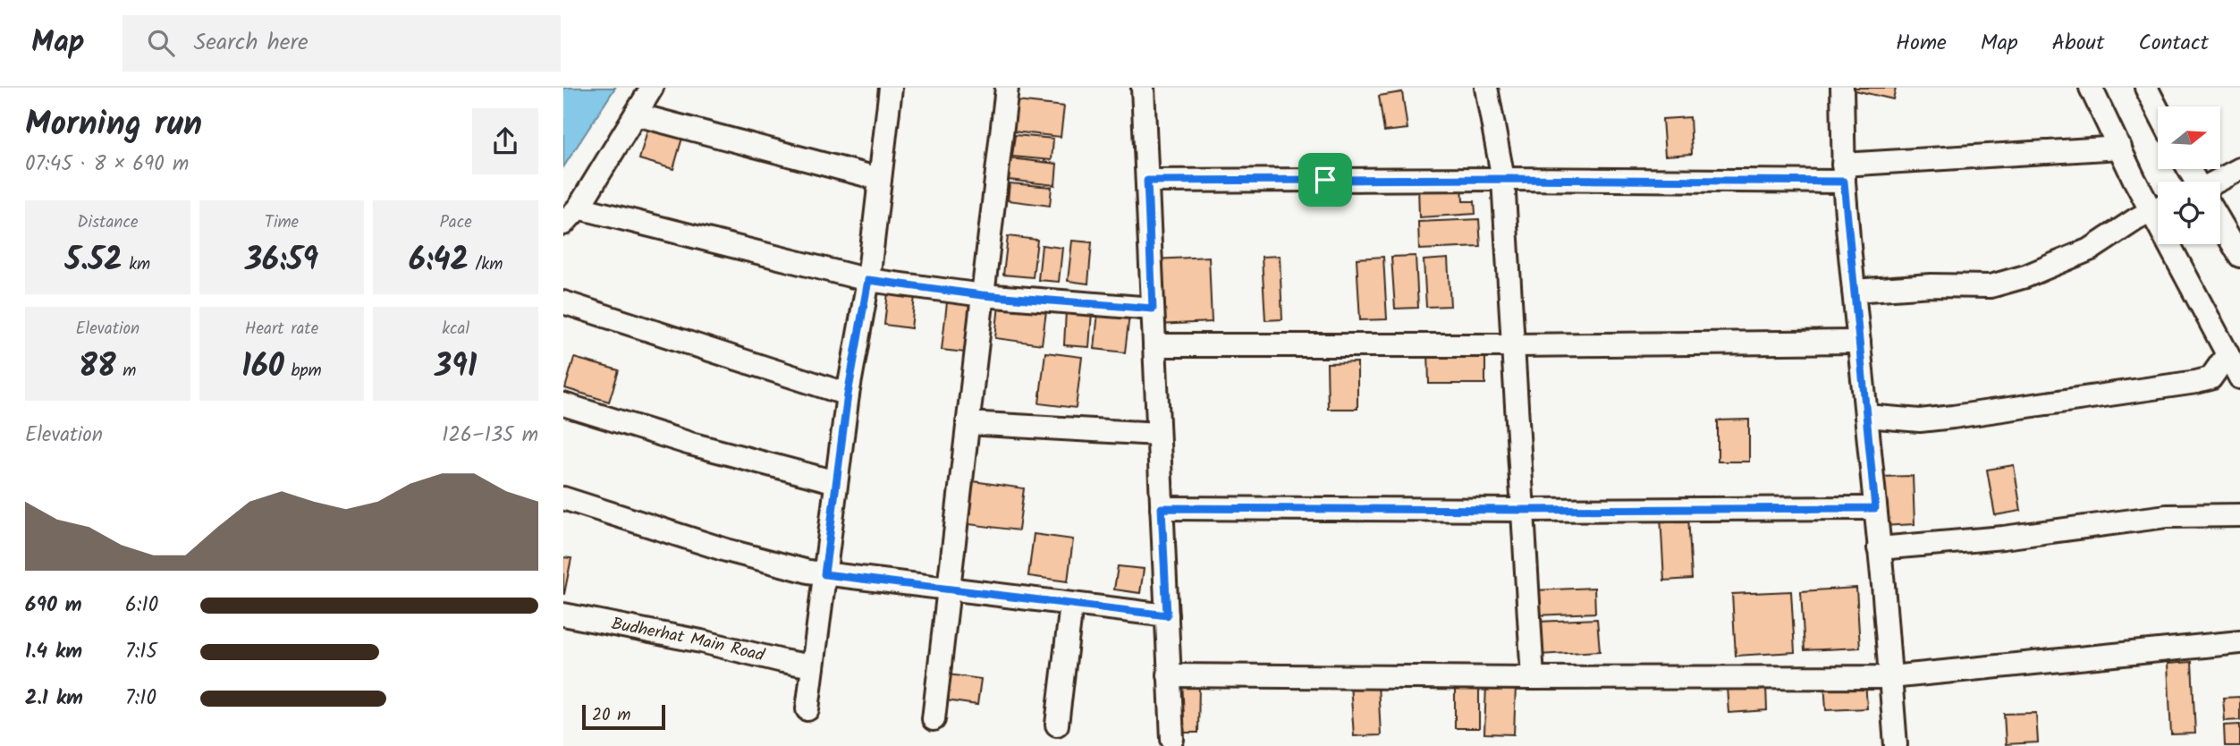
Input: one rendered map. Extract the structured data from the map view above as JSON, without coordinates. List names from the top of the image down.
{
  "streets": {
    "street": ["Budherhat Main Road"]
  },
  "scale_bar": "20 m",
  "north": "right",
  "page": {
    "header": "Map",
    "search": "Search here",
    "nav": [
      "Home",
      "Map",
      "About",
      "Contact"
    ],
    "heading": ["Morning run", "07:45 · 8 × 690 m"],
    "stats": [
      ["Distance", "5.52 km"],
      ["Time", "36:59"],
      ["Pace", "6:42 /km"],
      ["Elevation", "88 m"],
      ["Heart rate", "160 bpm"],
      ["kcal", "391"]
    ],
    "chart": ["Elevation", "126–135 m"],
    "list": [
      {
        "name": "690 m",
        "note": "6:10"
      },
      {
        "name": "1.4 km",
        "note": "7:15"
      },
      {
        "name": "2.1 km",
        "note": "7:10"
      }
    ],
    "scale": "20 m"
  }
}
